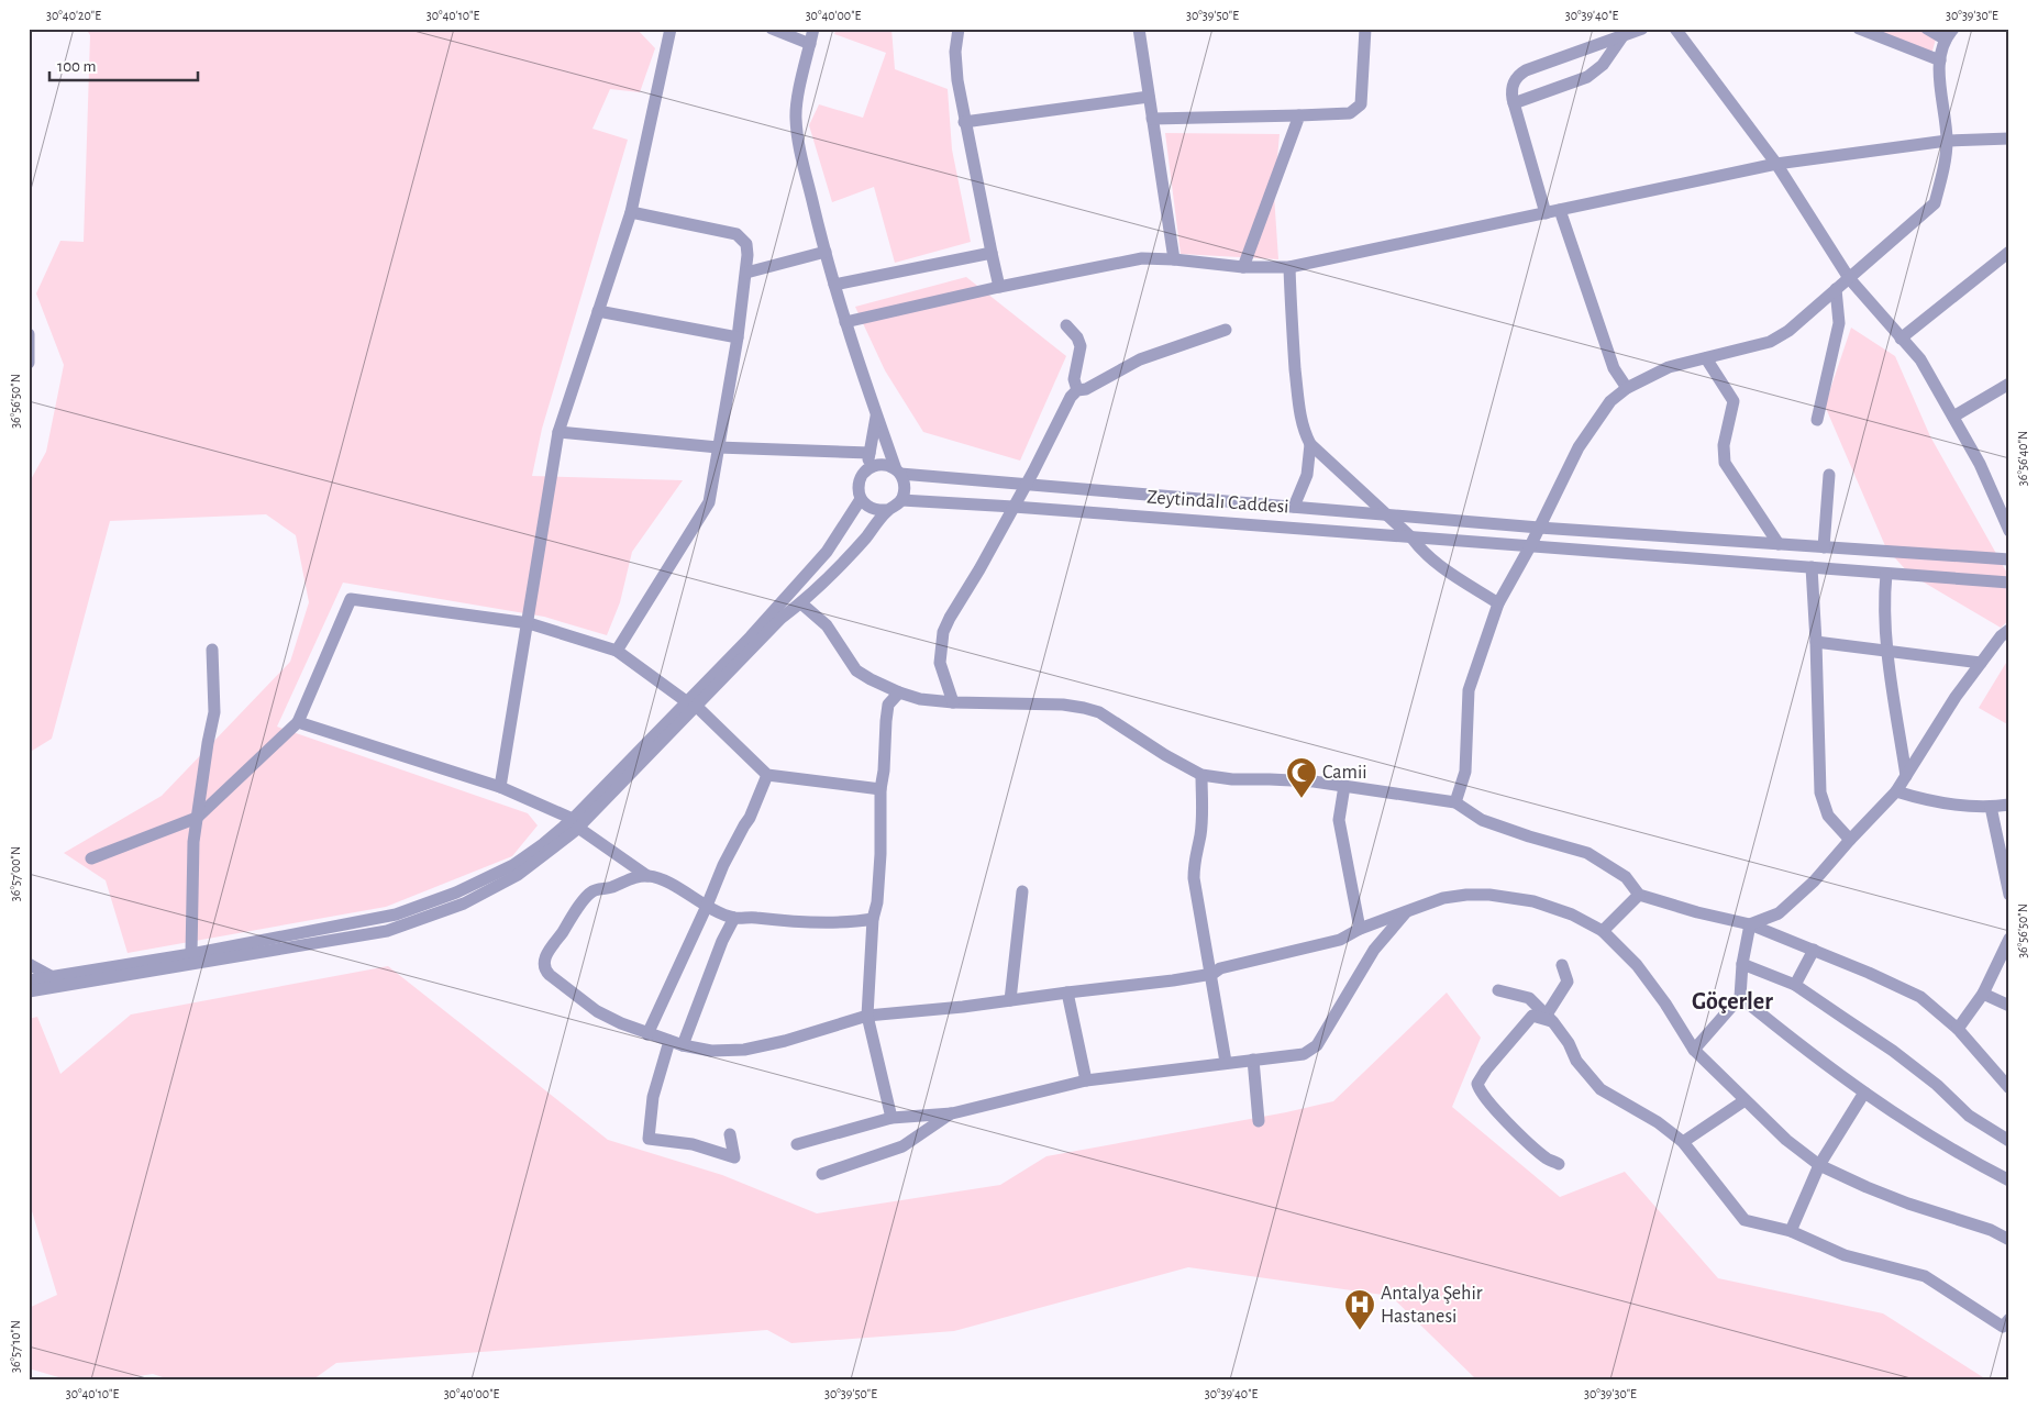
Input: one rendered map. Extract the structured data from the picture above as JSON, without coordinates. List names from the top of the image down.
{
  "streets": {
    "street": ["Zeytindalı Caddesi"]
  },
  "districts": ["Göçerler"],
  "places": {
    "mosque": ["Camii"],
    "hospital": ["Antalya Şehir Hastanesi"]
  },
  "scale_bar": "100 m",
  "coordinates": [
    "30°40'20\"E",
    "30°40'10\"E",
    "30°40'00\"E",
    "30°39'50\"E",
    "30°39'40\"E",
    "30°39'30\"E",
    "36°56'50\"N",
    "36°56'40\"N",
    "36°57'00\"N",
    "36°57'10\"N"
  ]
}
